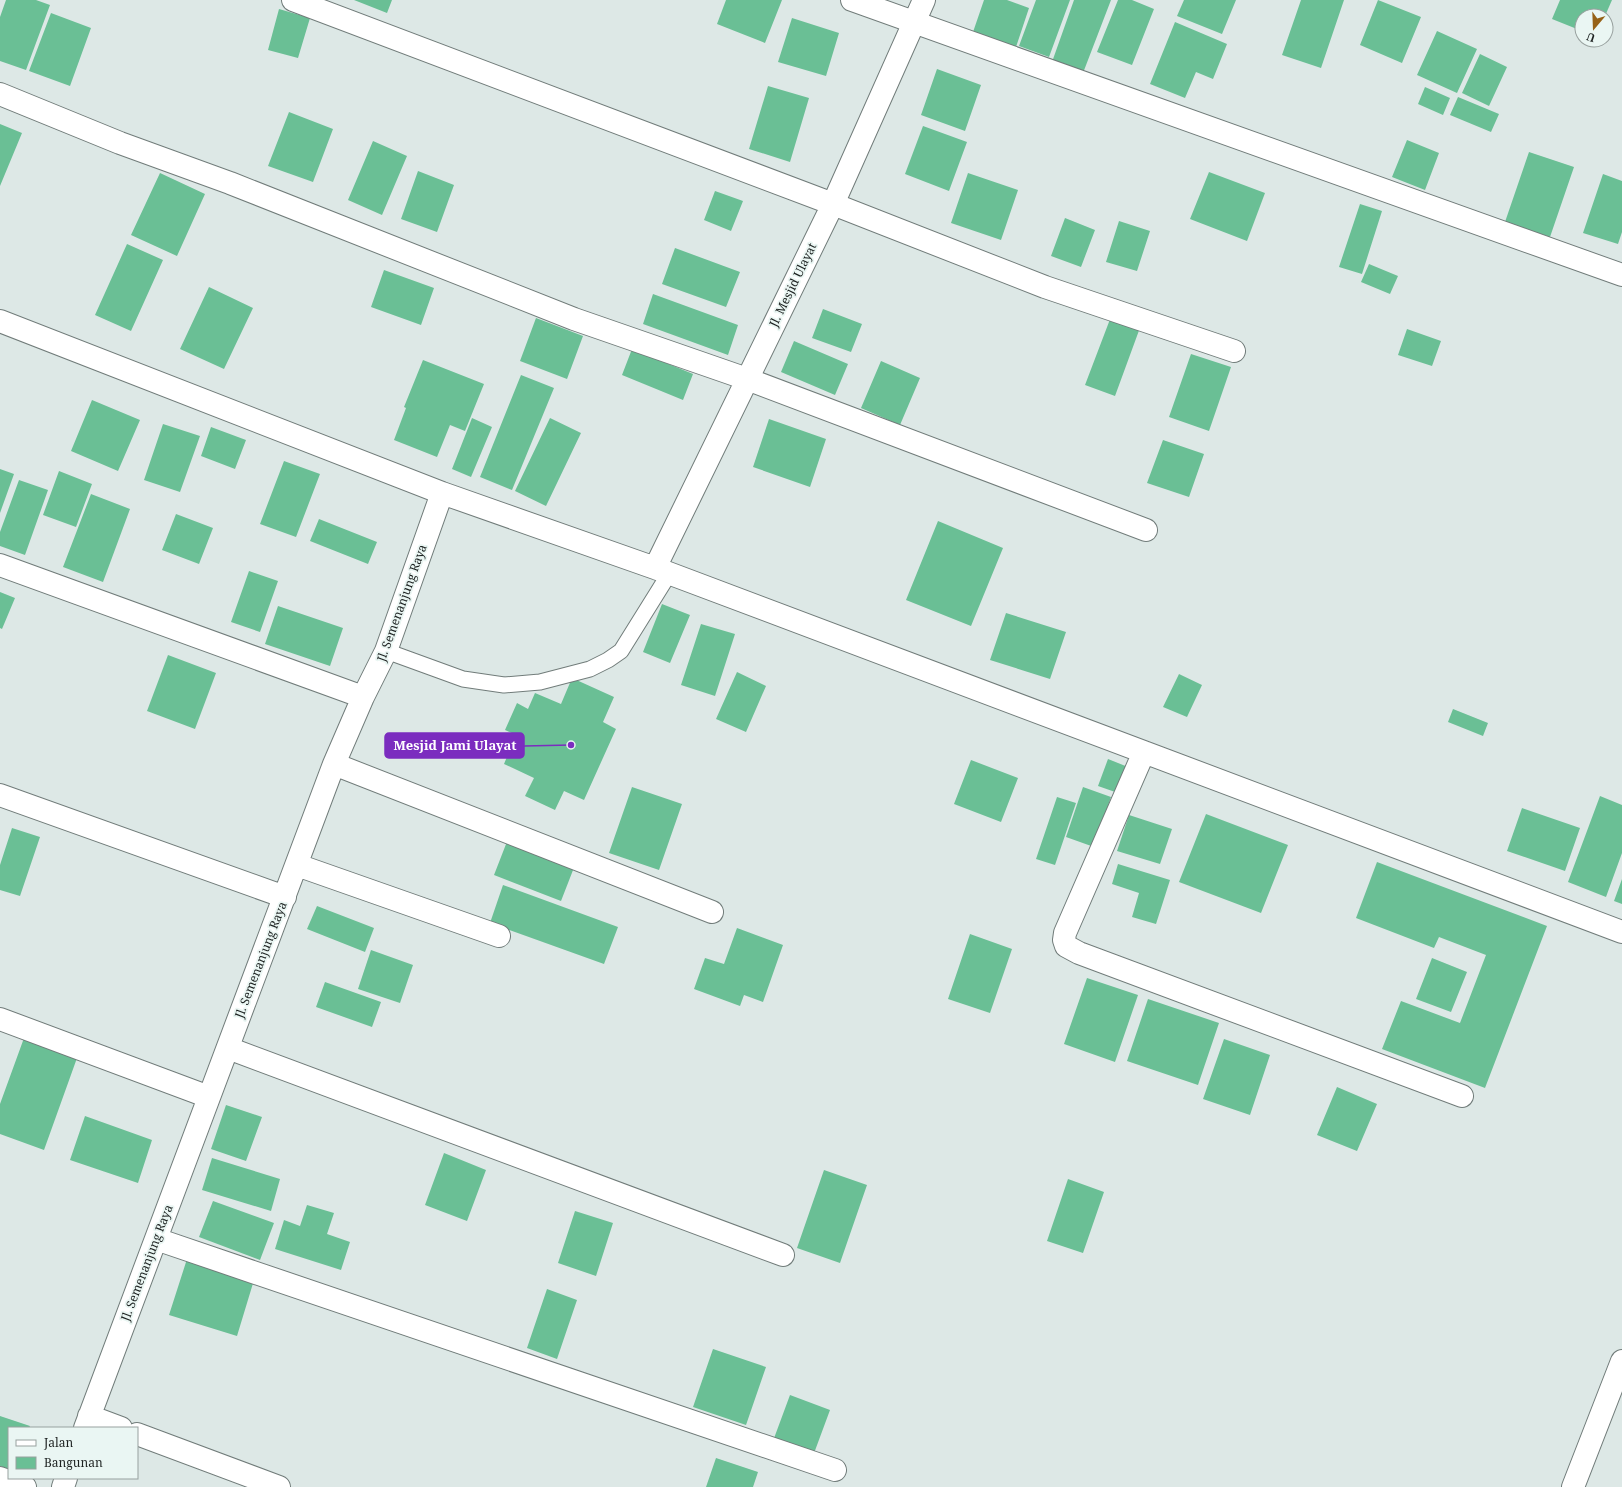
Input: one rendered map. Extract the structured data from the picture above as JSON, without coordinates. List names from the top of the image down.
{
  "streets": {
    "street": ["Jl. Mesjid Ulayat", "Jl. Semenanjung Raya"]
  },
  "places": ["Mesjid Jami Ulayat"],
  "legend": ["Jalan", "Bangunan"],
  "north": "bottom"
}
